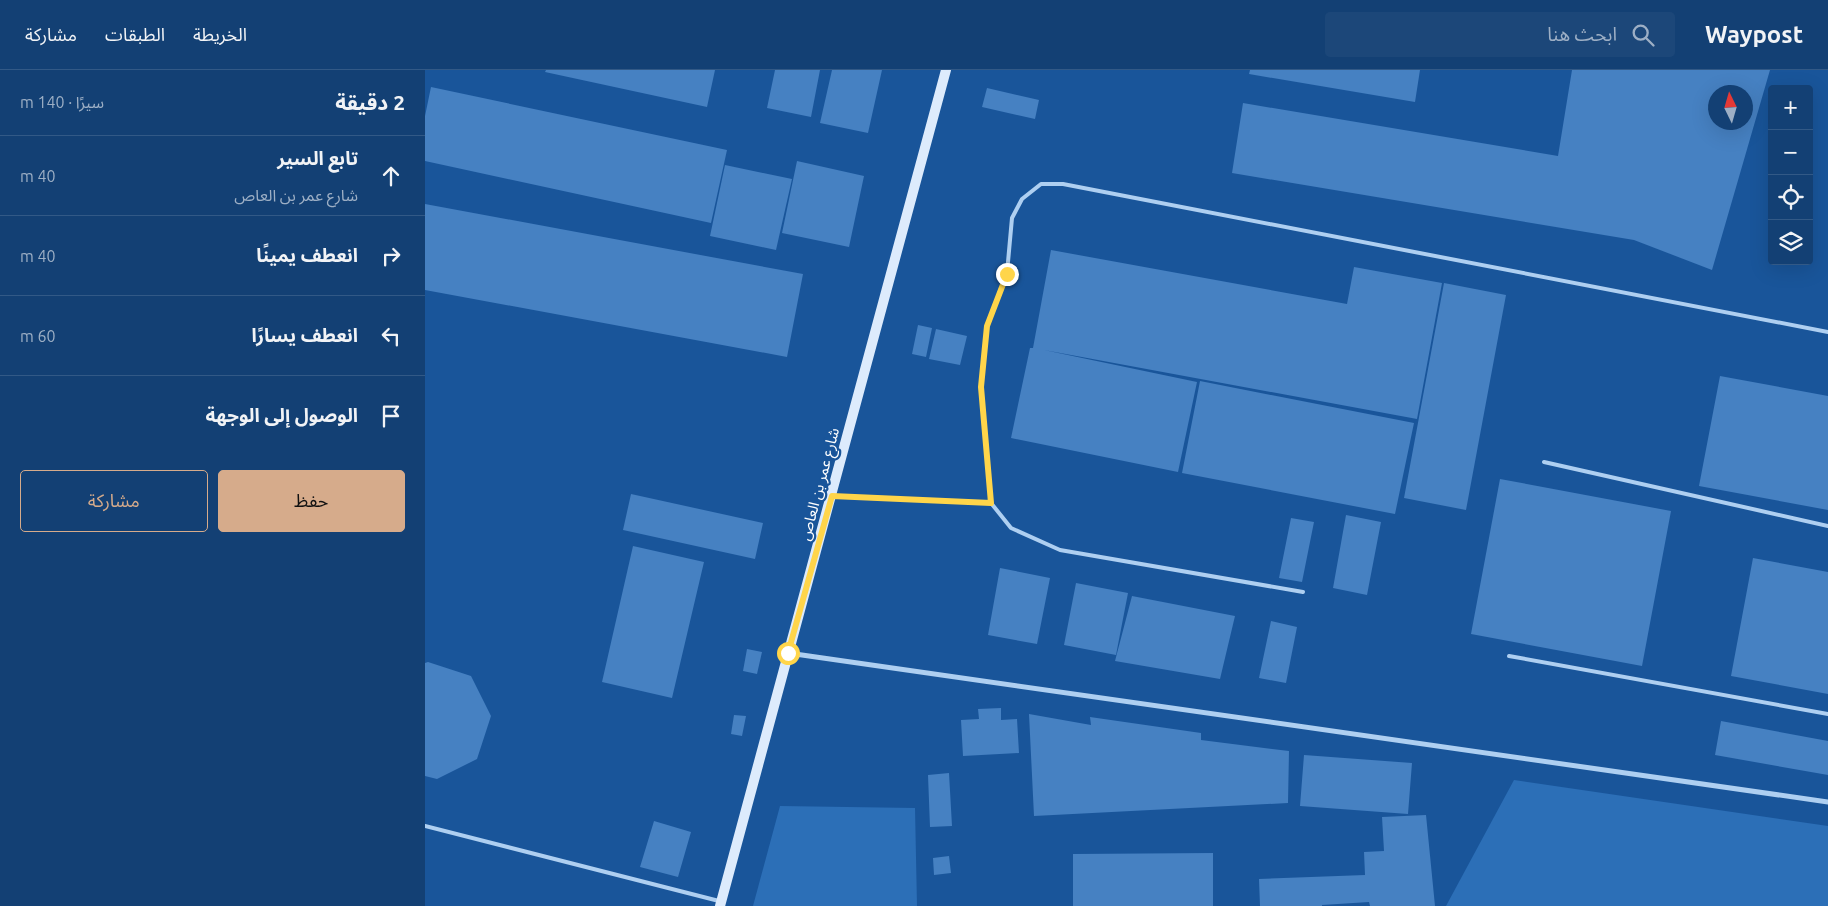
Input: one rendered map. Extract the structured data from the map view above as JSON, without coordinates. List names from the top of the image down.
{
  "streets": {
    "street": ["شارع عمر بن العاص"]
  },
  "north": "top",
  "page": {
    "header": "Waypost",
    "search": "ابحث هنا",
    "nav": ["الخريطة", "الطبقات", "مشاركة"],
    "heading": ["2 دقيقة", "سيرًا · 140 m"],
    "map_buttons": ["+", "−"],
    "list": [
      ["تابع السير", "شارع عمر بن العاص", "40 m"],
      ["انعطف يمينًا", "40 m"],
      ["انعطف يسارًا", "60 m"],
      "الوصول إلى الوجهة"
    ],
    "buttons": ["حفظ", "مشاركة"]
  }
}
